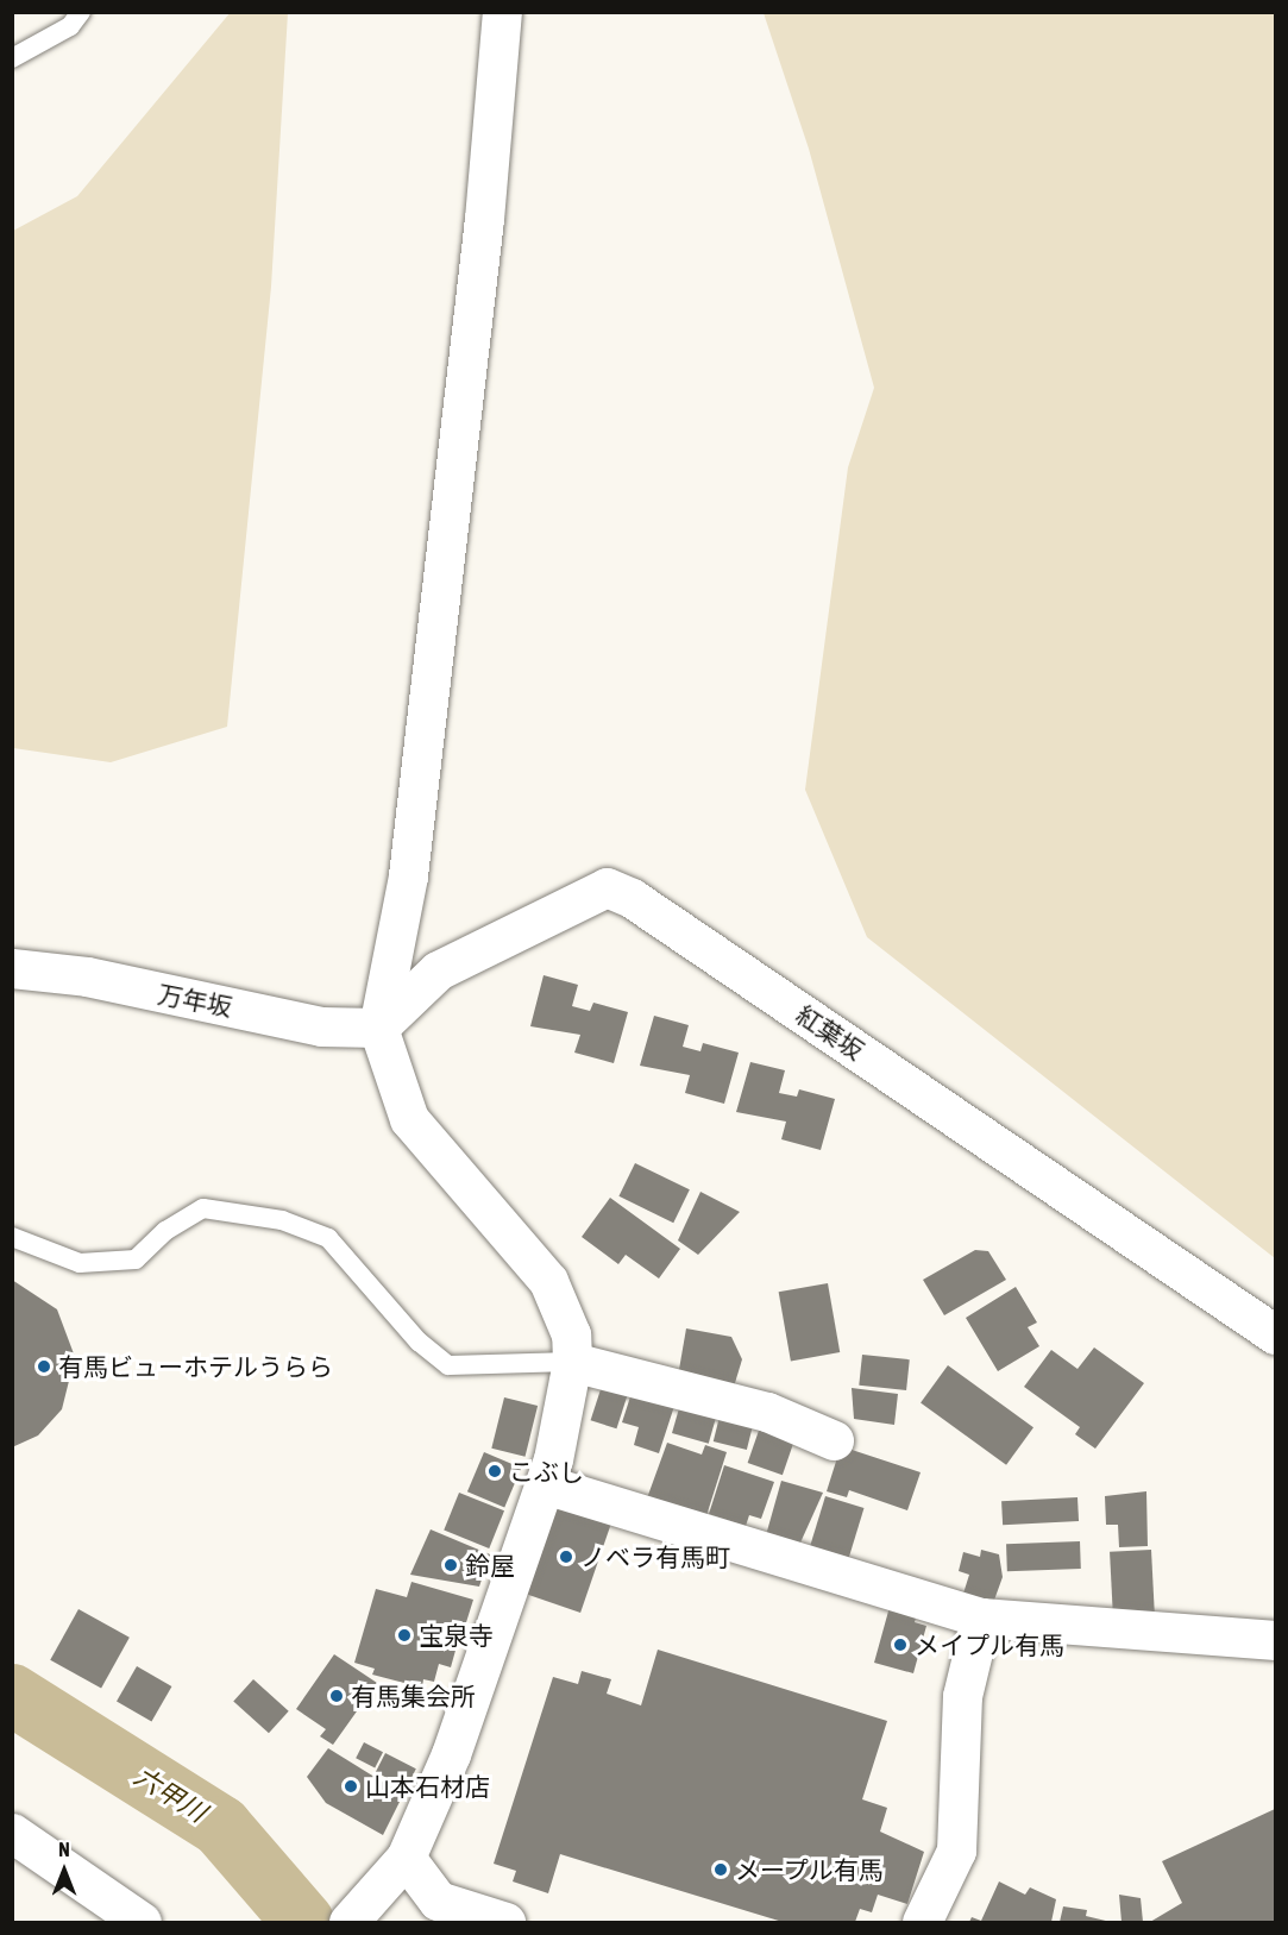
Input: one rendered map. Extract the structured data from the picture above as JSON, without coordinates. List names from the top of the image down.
{
  "streets": {
    "street": ["万年坂", "紅葉坂"]
  },
  "crossings": [
    ["万年坂", "紅葉坂"]
  ],
  "water": ["六甲川"],
  "places": [
    "有馬ビューホテルうらら",
    "こぶし",
    "ノベラ有馬町",
    "鈴屋",
    "宝泉寺",
    "メイプル有馬",
    "有馬集会所",
    "山本石材店",
    "メープル有馬"
  ],
  "north": "top"
}
